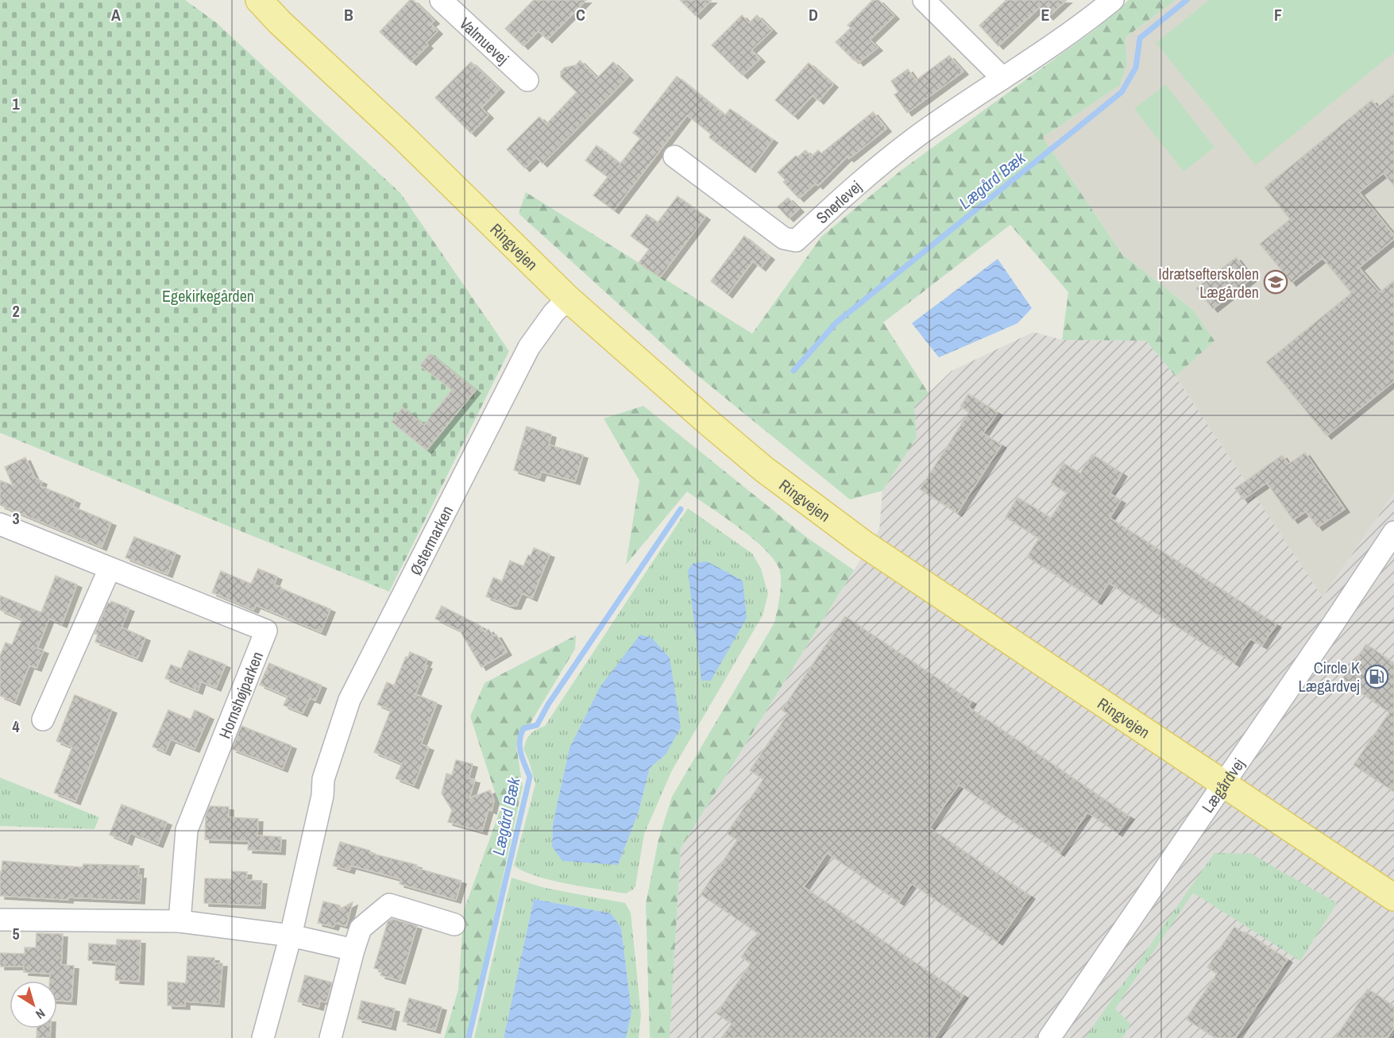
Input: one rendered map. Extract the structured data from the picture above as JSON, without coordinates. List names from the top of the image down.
{
  "streets": {
    "main road": ["Ringvejen"],
    "street": [
      "Valmuevej",
      "Snerlevej",
      "Østermarken",
      "Hornshøjparken",
      "Lægårdvej"
    ]
  },
  "crossings": [
    ["Ringvejen", "Østermarken"],
    ["Ringvejen", "Lægårdvej"]
  ],
  "water": ["Lægård Bæk"],
  "parks": ["Egekirkegården"],
  "places": {
    "school or university": ["Idrætsefterskolen Lægården"],
    "fuel station": ["Circle K Lægårdvej"]
  },
  "north": "bottom right",
  "grid": {
    "columns": [
      "A",
      "B",
      "C",
      "D",
      "E",
      "F"
    ],
    "rows": [
      "1",
      "2",
      "3",
      "4",
      "5"
    ]
  }
}
